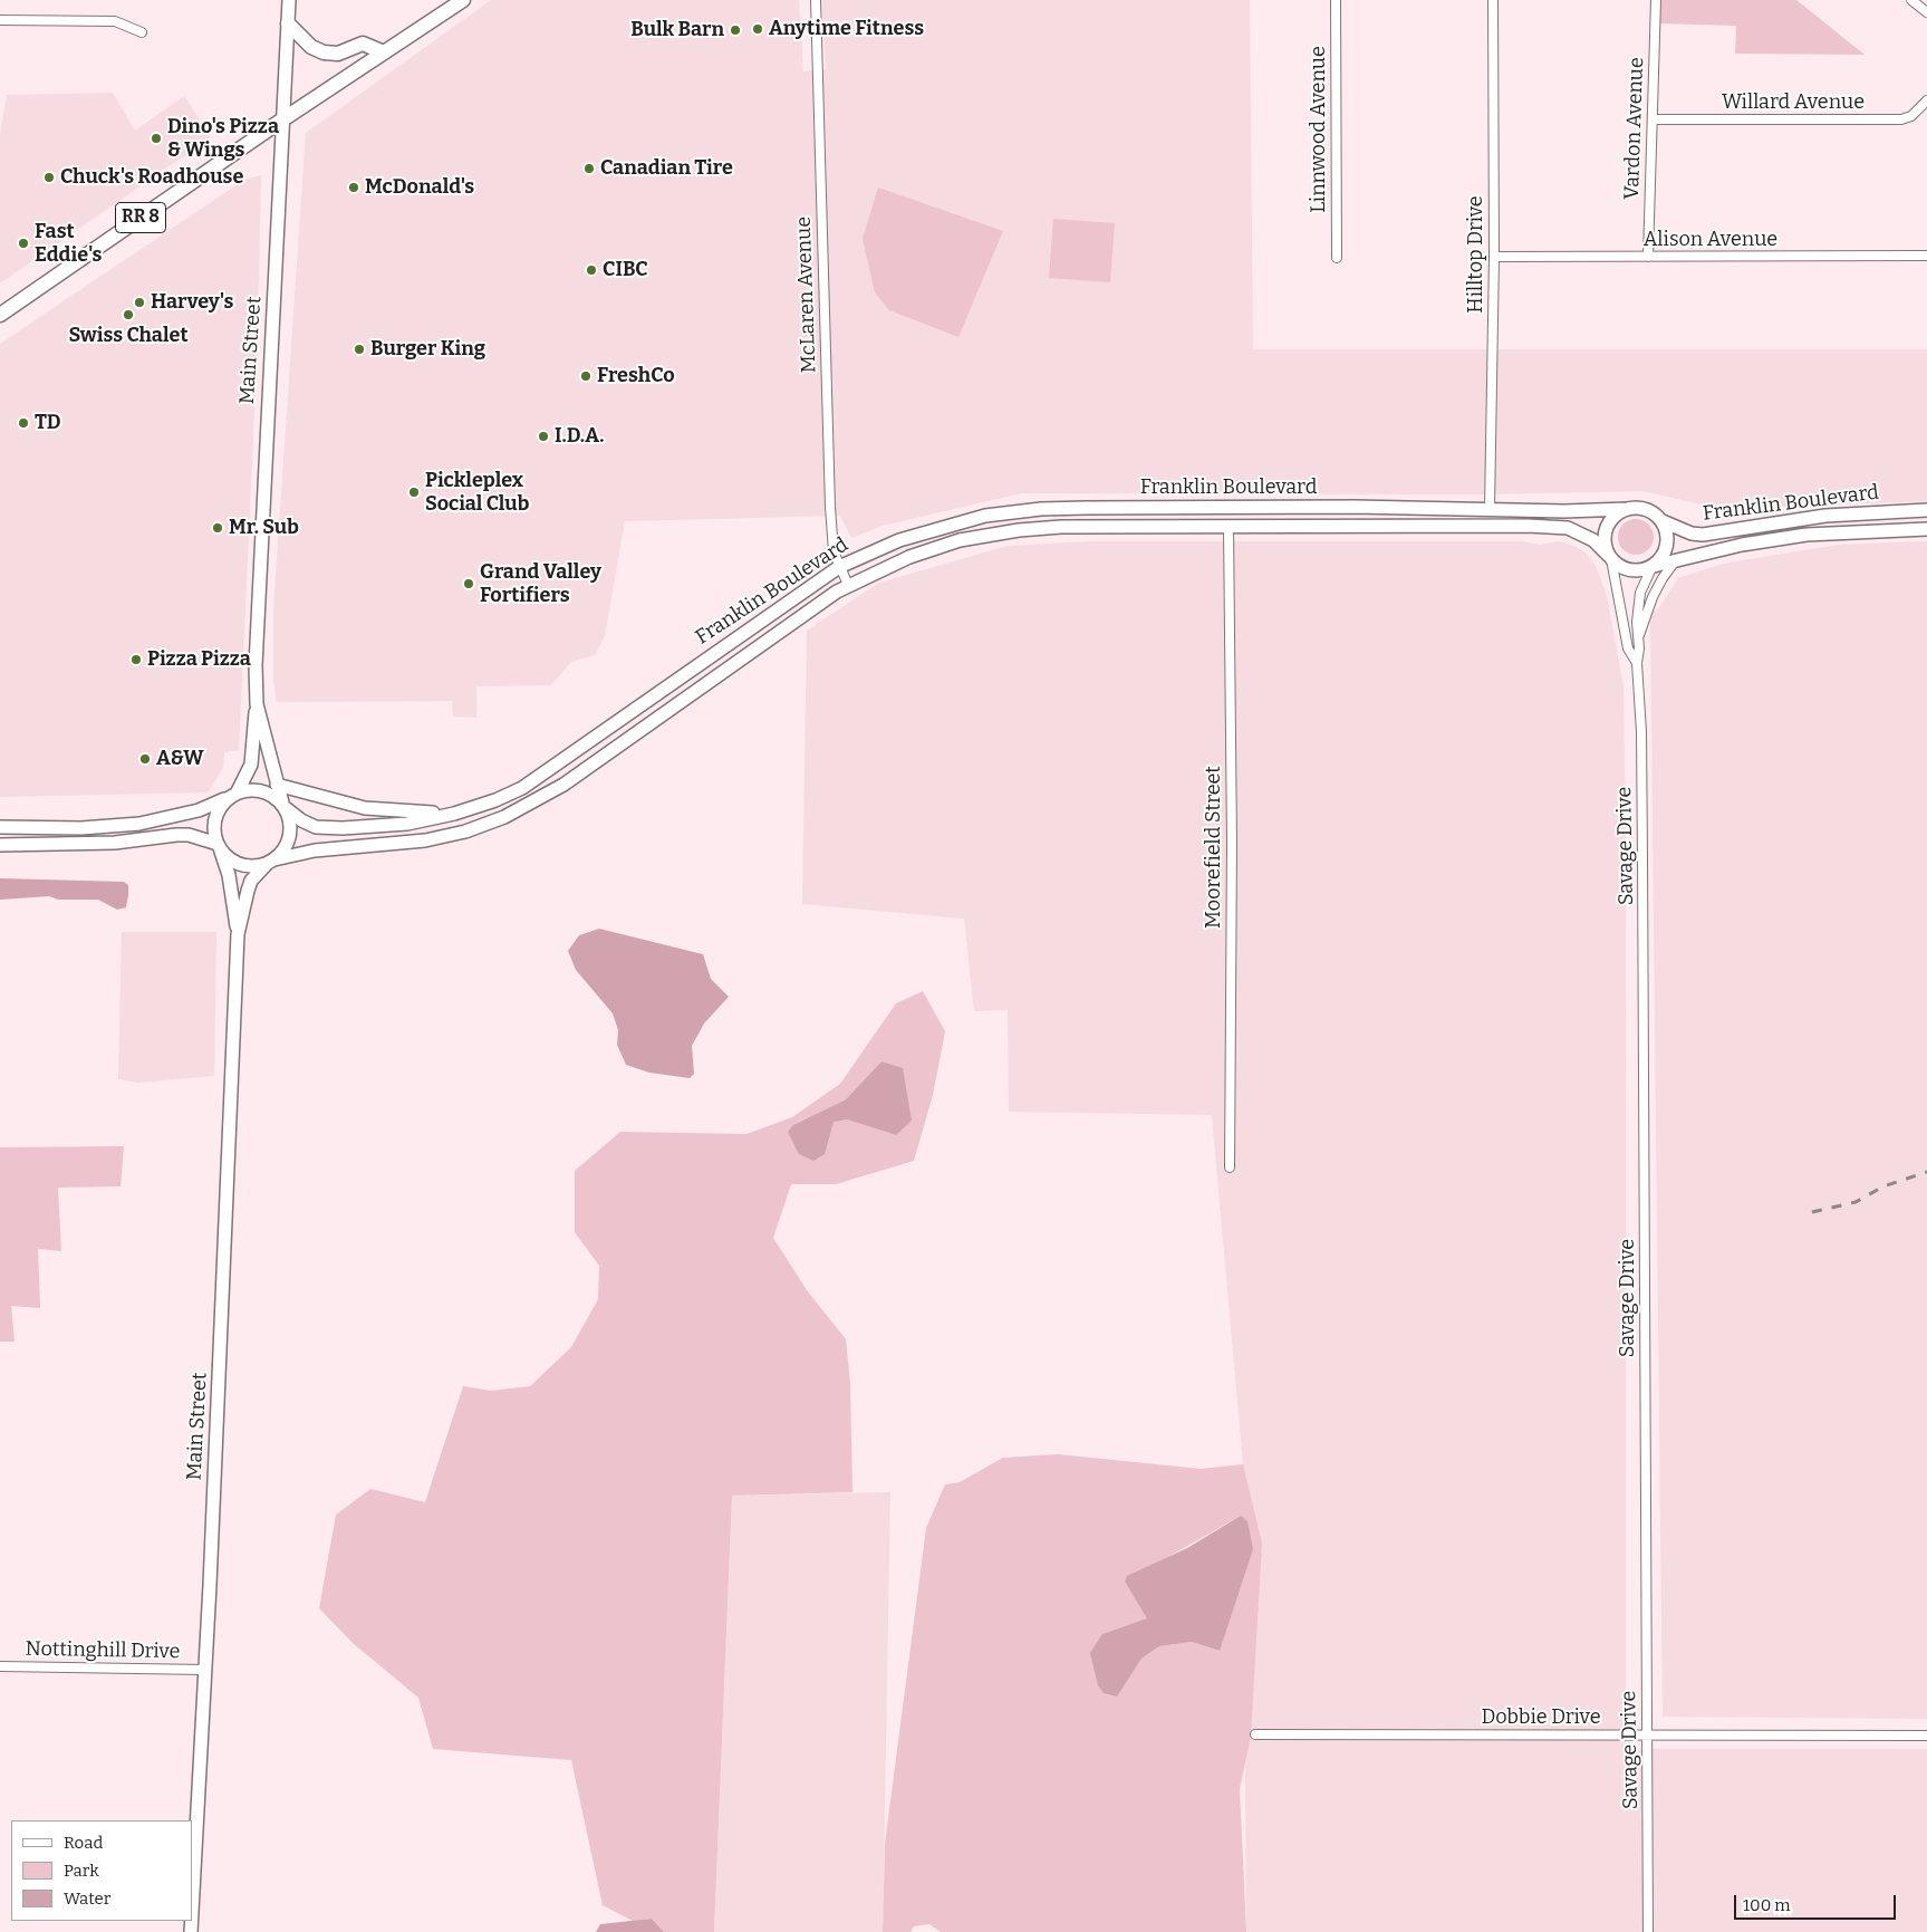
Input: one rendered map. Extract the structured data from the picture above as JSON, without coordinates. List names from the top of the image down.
{
  "streets": {
    "main road": ["RR 8", "Main Street", "Franklin Boulevard"],
    "street": [
      "Willard Avenue",
      "Vardon Avenue",
      "Linnwood Avenue",
      "Alison Avenue",
      "Hilltop Drive",
      "McLaren Avenue",
      "Savage Drive",
      "Moorefield Street",
      "Nottinghill Drive",
      "Dobbie Drive"
    ]
  },
  "crossings": [
    ["Willard Avenue", "Vardon Avenue"],
    ["Vardon Avenue", "Alison Avenue"],
    ["RR 8", "Main Street"],
    ["Alison Avenue", "Hilltop Drive"],
    ["Hilltop Drive", "Franklin Boulevard"],
    ["McLaren Avenue", "Franklin Boulevard"],
    ["Main Street", "Franklin Boulevard"],
    ["Main Street", "Nottinghill Drive"],
    ["Franklin Boulevard", "Savage Drive"],
    ["Franklin Boulevard", "Moorefield Street"],
    ["Savage Drive", "Dobbie Drive"]
  ],
  "places": [
    "Anytime Fitness",
    "Bulk Barn",
    "Dino's Pizza & Wings",
    "Canadian Tire",
    "Chuck's Roadhouse",
    "McDonald's",
    "Fast Eddie's",
    "CIBC",
    "Harvey's",
    "Swiss Chalet",
    "Burger King",
    "FreshCo",
    "TD",
    "I.D.A.",
    "Pickleplex Social Club",
    "Mr. Sub",
    "Grand Valley Fortifiers",
    "Pizza Pizza",
    "A&W"
  ],
  "legend": ["Road", "Park", "Water"],
  "scale_bar": "100 m"
}
